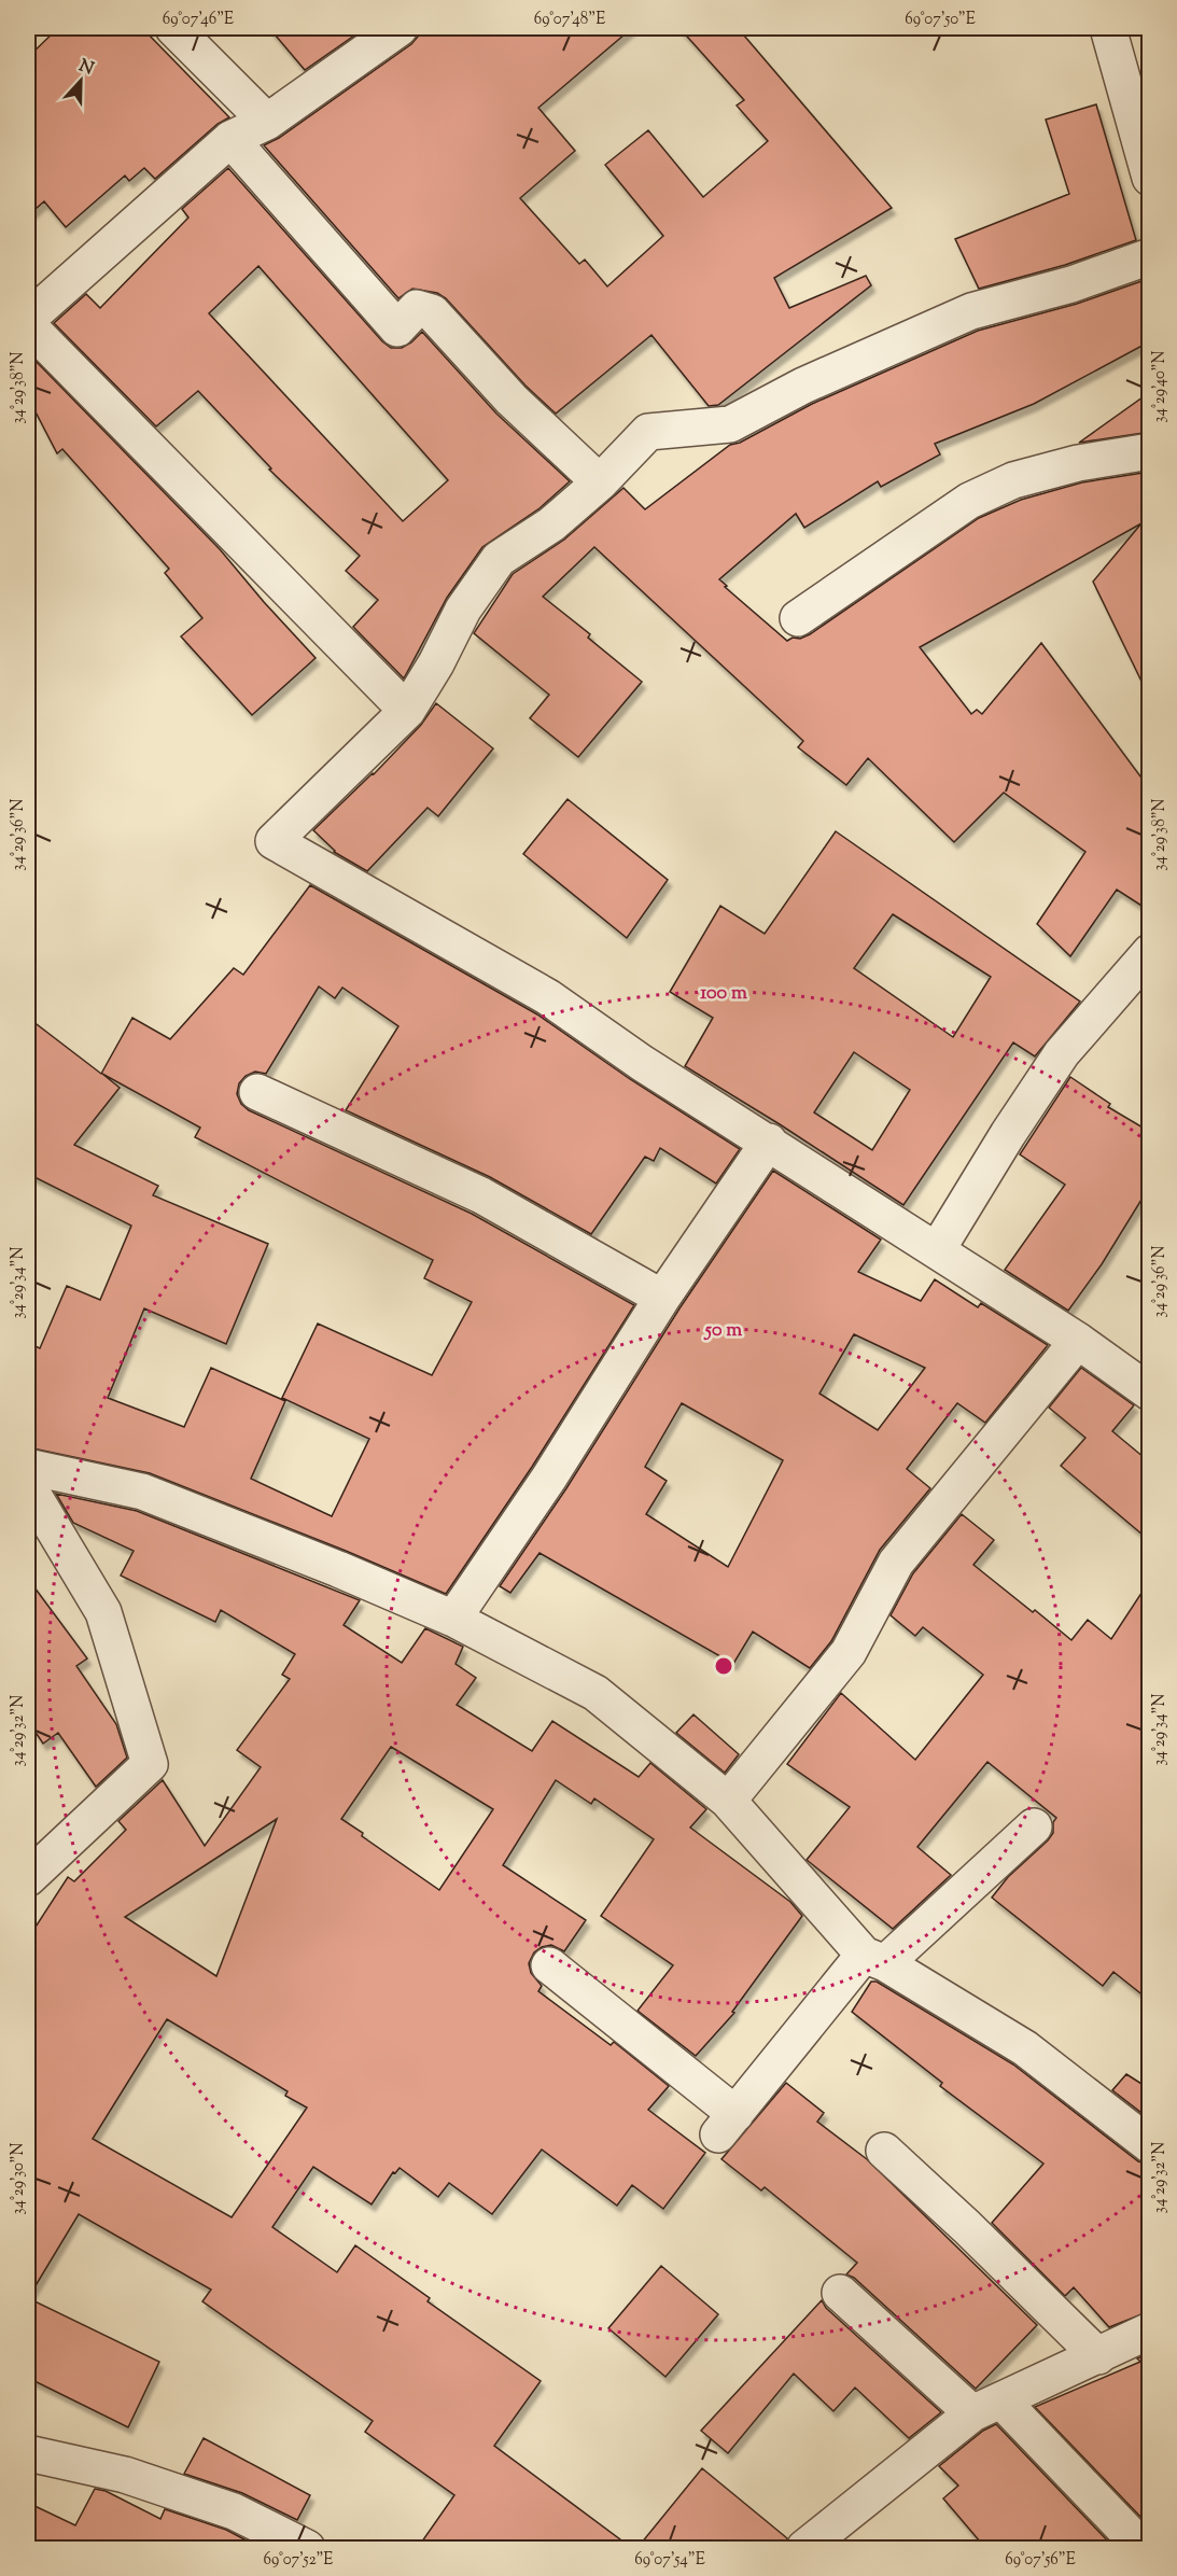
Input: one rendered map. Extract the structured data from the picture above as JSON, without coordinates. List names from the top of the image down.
{
  "north": "top",
  "coordinates": [
    "69°07'46\"E",
    "69°07'48\"E",
    "69°07'50\"E",
    "34°29'40\"N",
    "34°29'38\"N",
    "34°29'36\"N",
    "34°29'34\"N",
    "34°29'32\"N",
    "34°29'30\"N",
    "69°07'52\"E",
    "69°07'54\"E",
    "69°07'56\"E"
  ],
  "rings": ["100 m", "50 m"]
}
